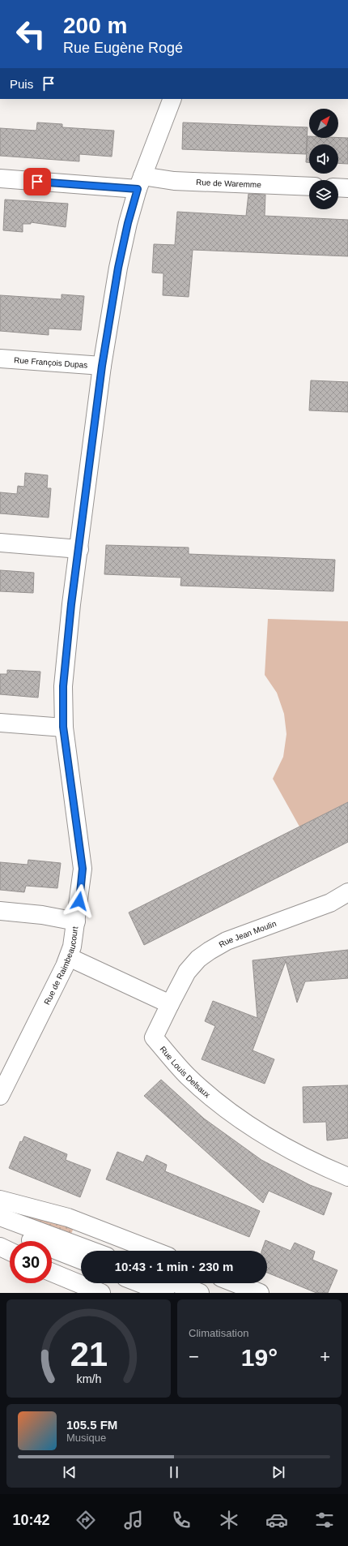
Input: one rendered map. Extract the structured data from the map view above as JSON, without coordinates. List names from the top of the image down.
{
  "streets": {
    "street": [
      "Rue de Waremme",
      "Rue François Dupas",
      "Rue Jean Moulin",
      "Rue de Raimbeaucourt",
      "Rue Louis Delsaux"
    ]
  },
  "crossings": [
    ["Rue de Waremme", "Rue de Raimbeaucourt"],
    ["Rue François Dupas", "Rue de Raimbeaucourt"],
    ["Rue Jean Moulin", "Rue Louis Delsaux"]
  ],
  "north": "top right",
  "page": {
    "turn": ["200 m", "Rue Eugène Rogé"],
    "then": "Puis",
    "limit": "30",
    "trip": "10:43 · 1 min · 230 m",
    "tile": "Climatisation",
    "heat": ["−", "19°", "+"],
    "song": ["105.5 FM", "Musique"],
    "tabs": "10:42",
    "gauge": ["21", "km/h"]
  }
}
